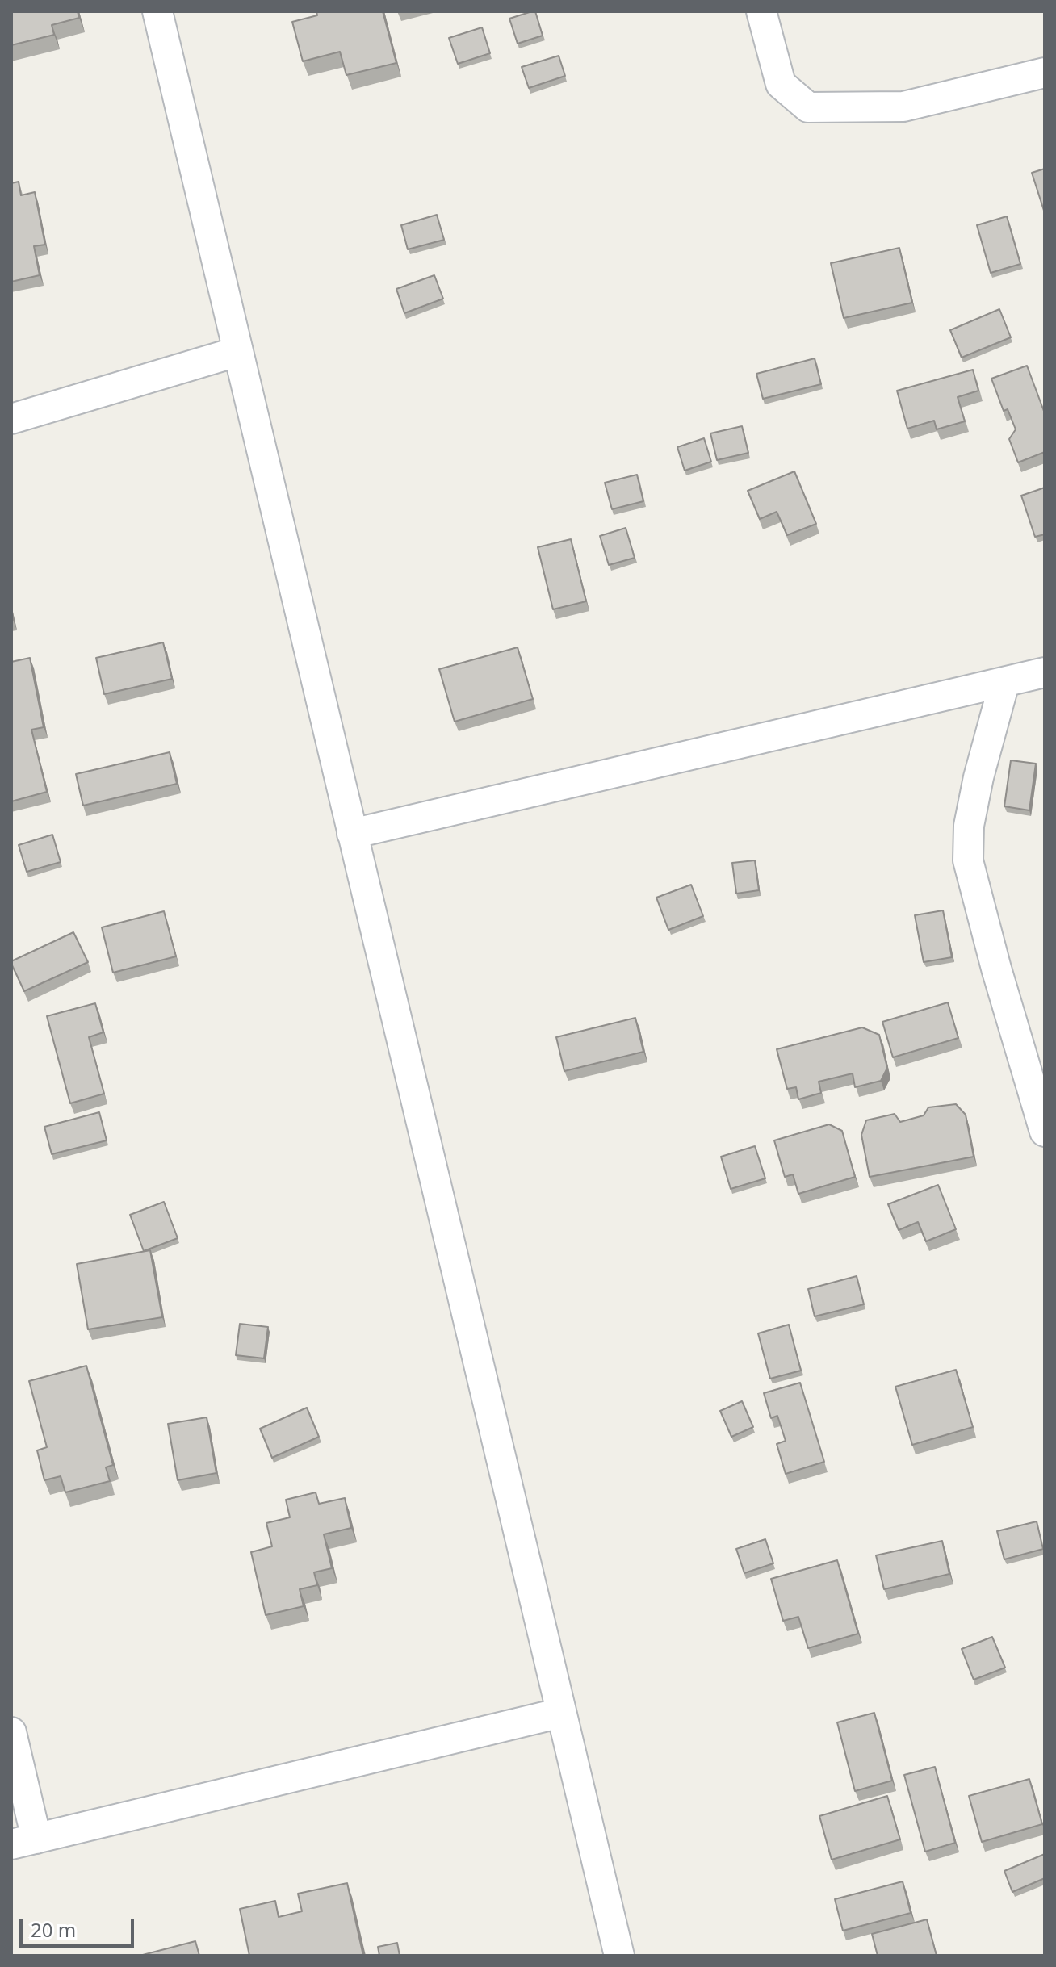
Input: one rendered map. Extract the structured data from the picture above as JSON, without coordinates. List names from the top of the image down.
{
  "scale_bar": "20 m"
}
